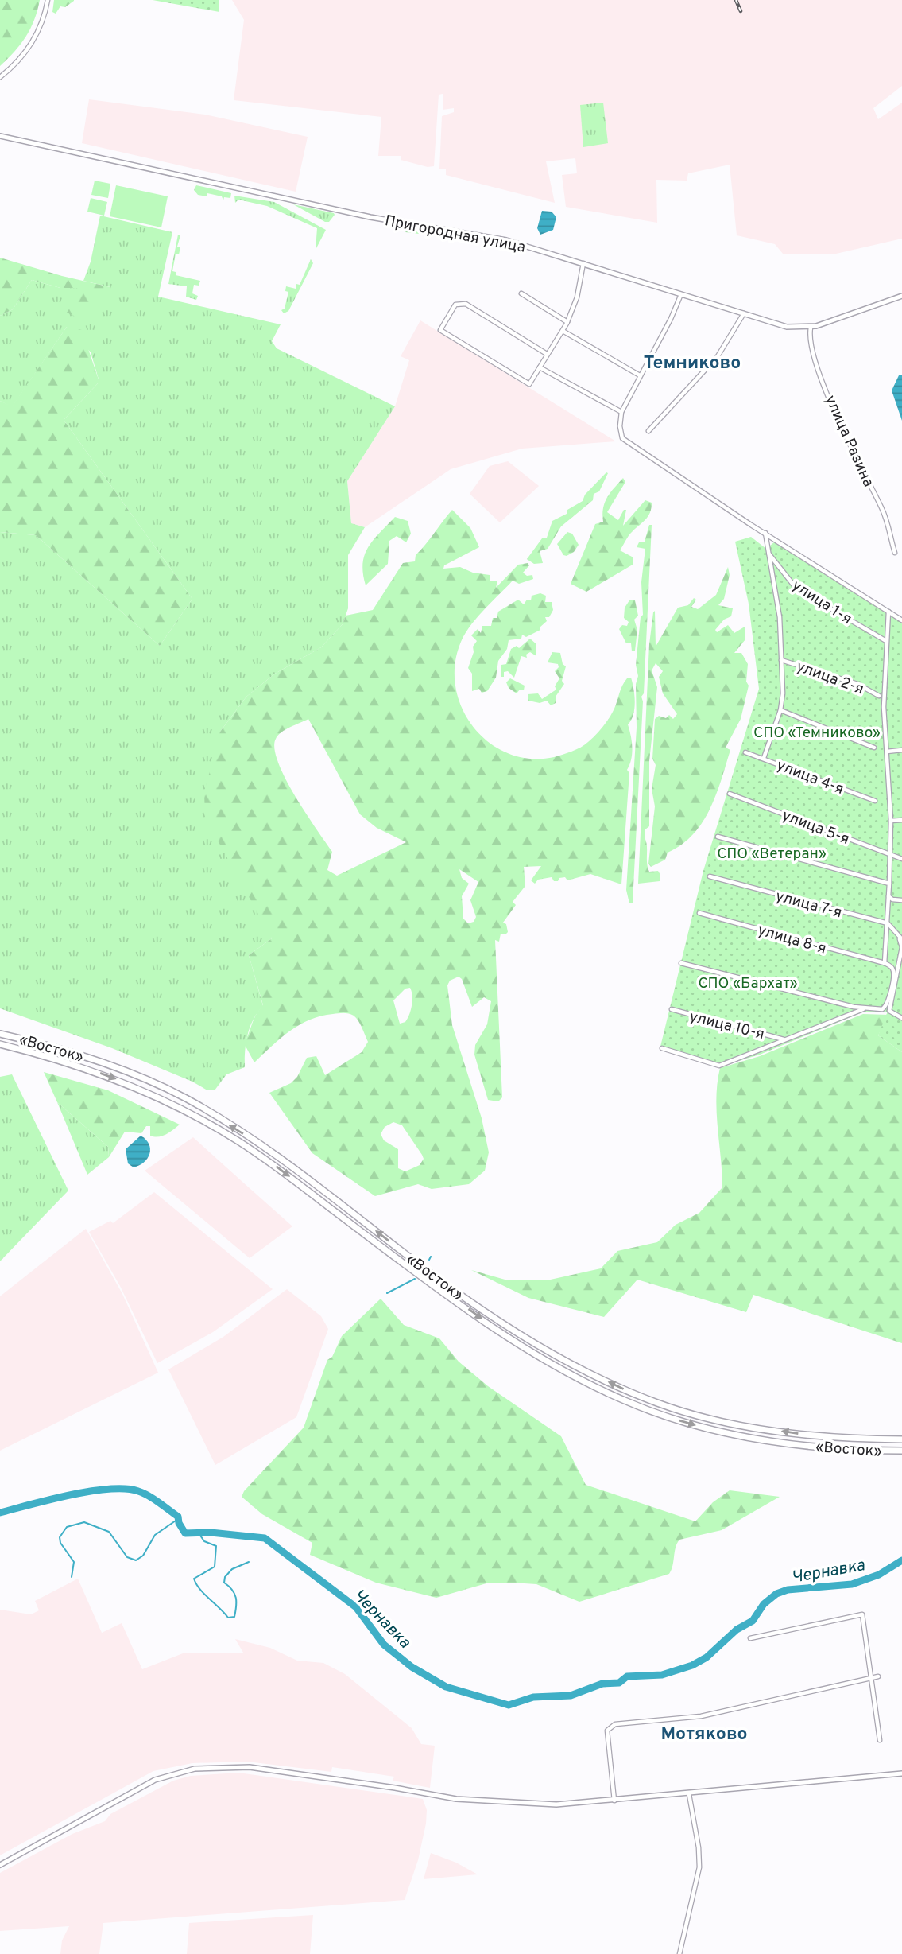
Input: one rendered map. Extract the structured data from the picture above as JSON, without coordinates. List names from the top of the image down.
{
  "streets": {
    "highway": ["«Восток»"],
    "street": [
      "Пригородная улица",
      "улица Разина",
      "улица 1-я",
      "улица 2-я",
      "улица 4-я",
      "улица 5-я",
      "улица 7-я",
      "улица 8-я",
      "улица 10-я"
    ]
  },
  "crossings": [
    ["Пригородная улица", "улица Разина"]
  ],
  "districts": ["Темниково", "Мотяково"],
  "water": ["Чернавка"],
  "parks": ["СПО «Темниково»", "СПО «Ветеран»", "СПО «Бархат»"]
}
